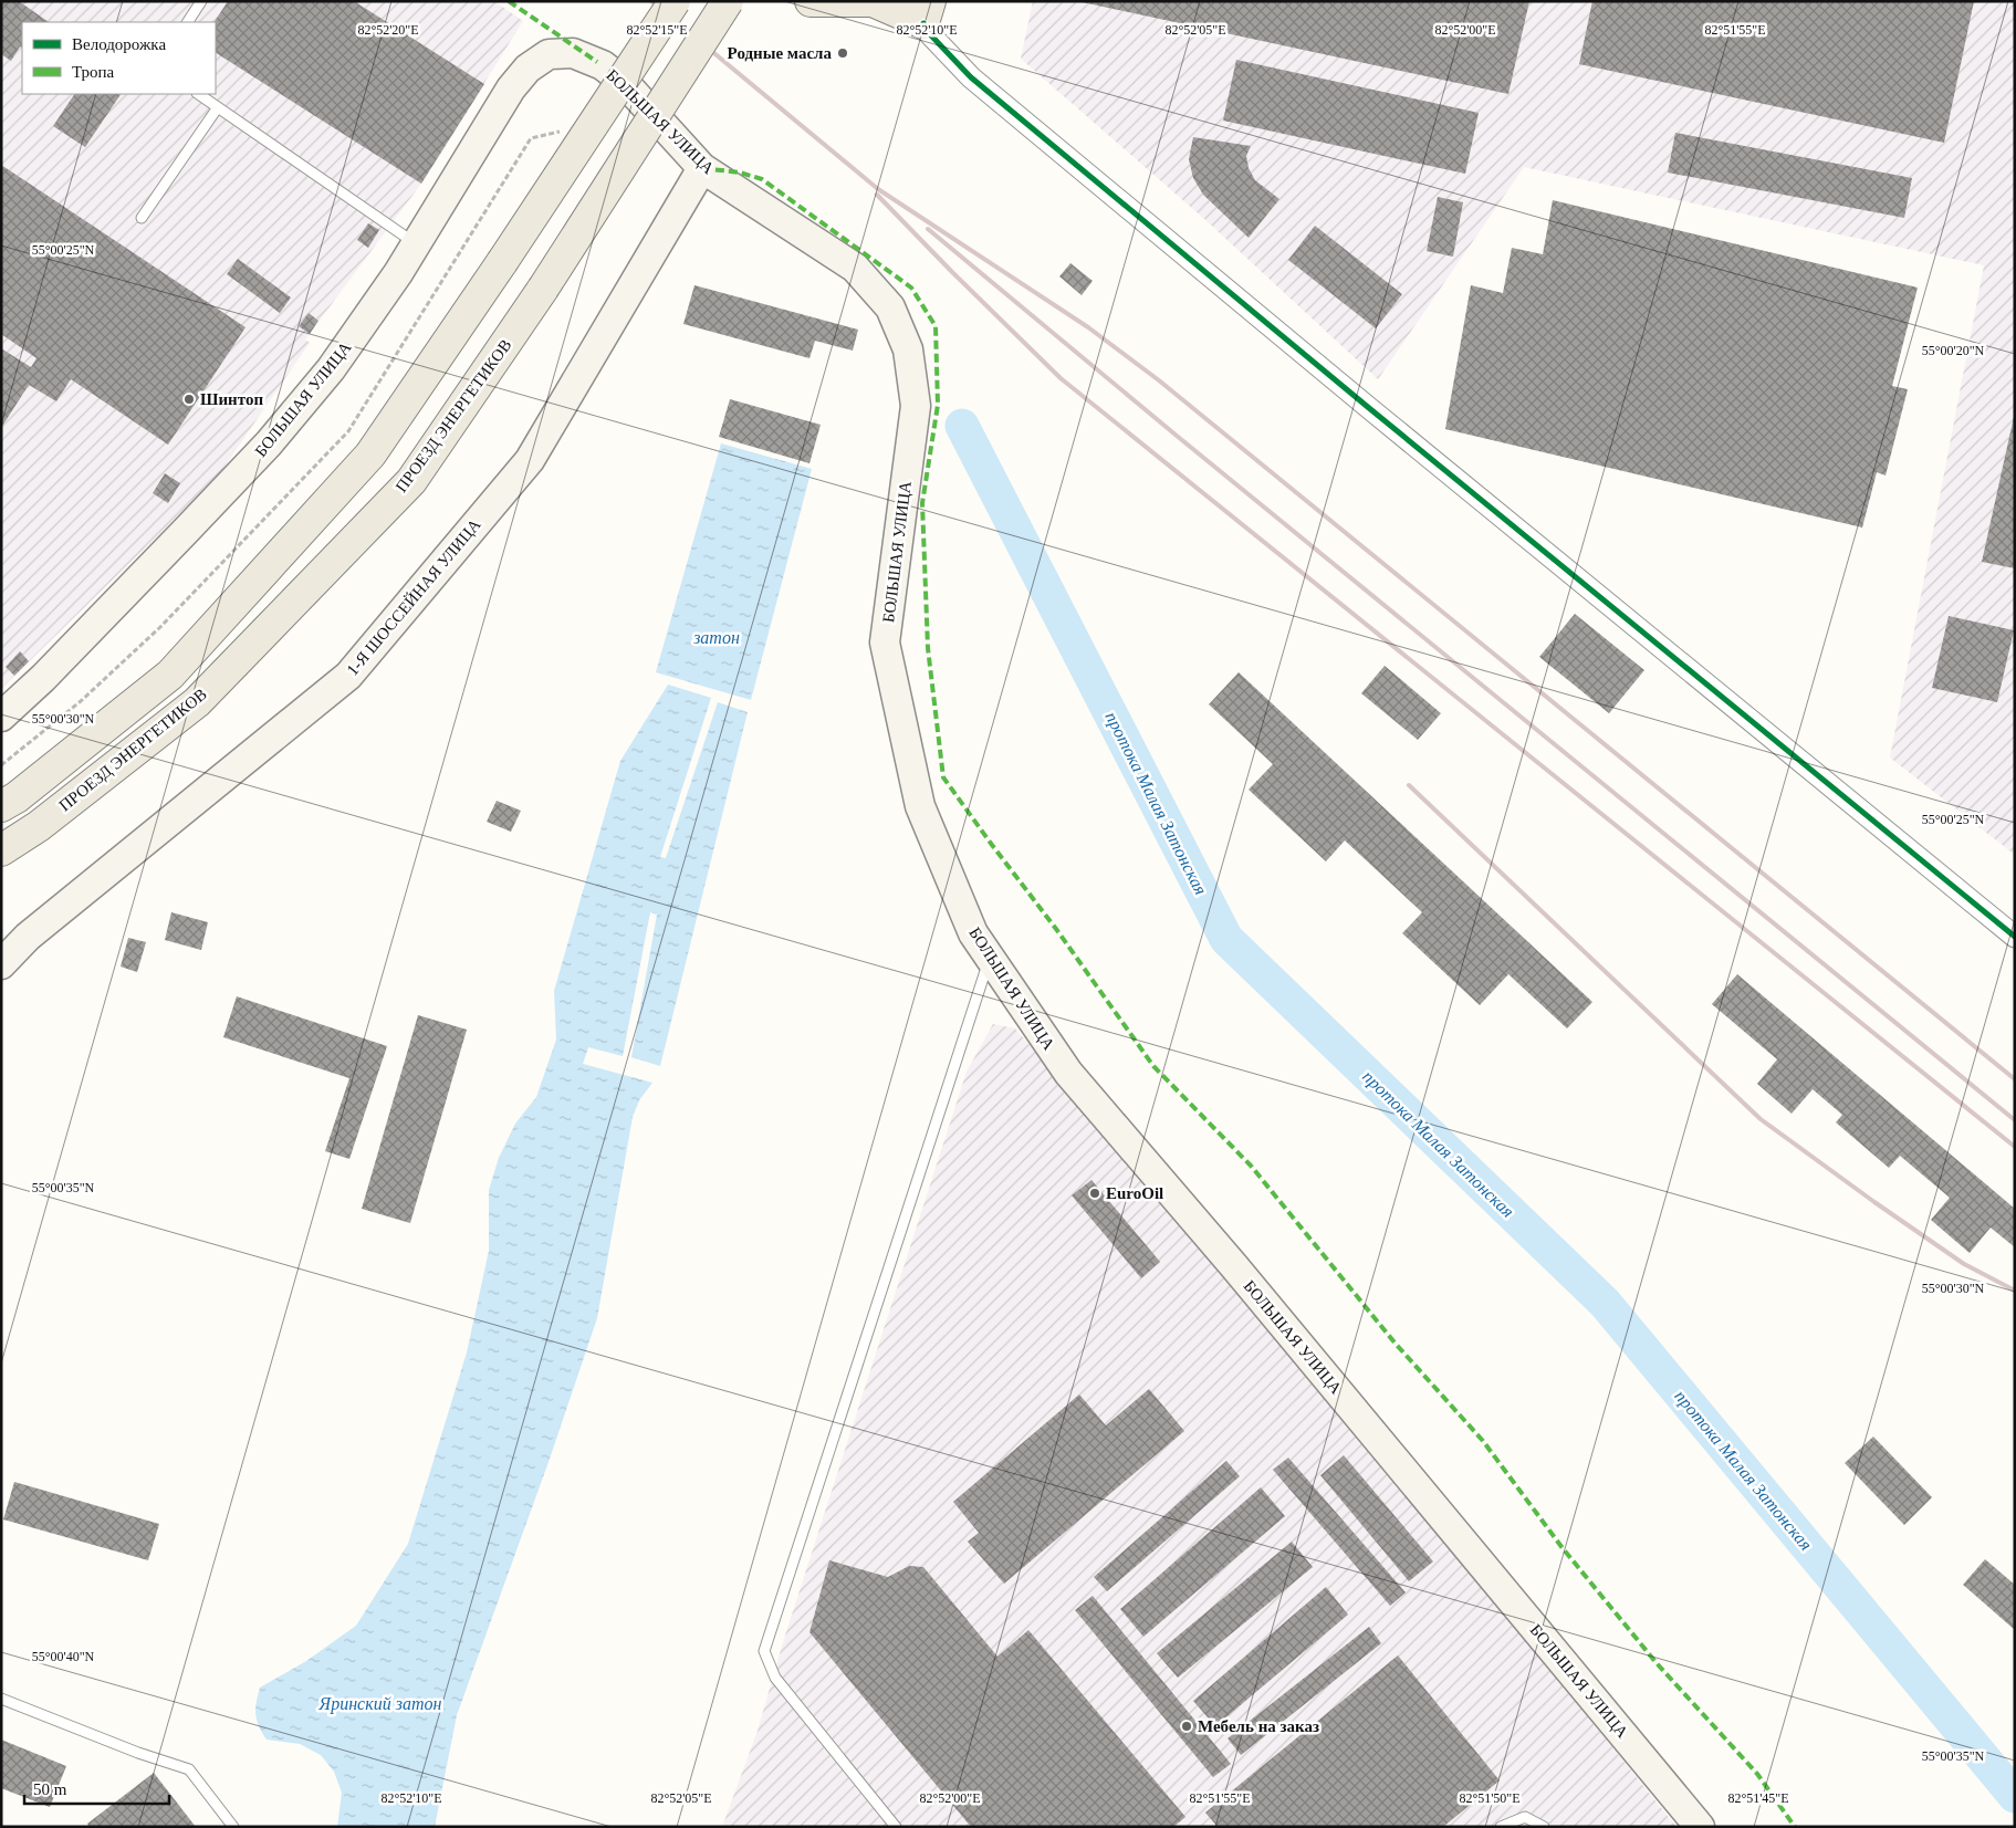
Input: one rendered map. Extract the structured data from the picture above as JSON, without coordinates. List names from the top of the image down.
{
  "streets": {
    "main road": ["БОЛЬШАЯ УЛИЦА", "ПРОЕЗД ЭНЕРГЕТИКОВ", "1-Я ШОССЕЙНАЯ УЛИЦА"]
  },
  "crossings": [
    ["БОЛЬШАЯ УЛИЦА", "1-Я ШОССЕЙНАЯ УЛИЦА"]
  ],
  "water": ["затон", "протока Малая Затонская", "Яринский затон"],
  "places": [
    "Родные масла",
    "Шинтоп",
    "EuroOil",
    "Мебель на заказ"
  ],
  "legend": ["Велодорожка", "Тропа"],
  "scale_bar": "50 m",
  "coordinates": [
    "82°52'20\"E",
    "82°52'15\"E",
    "82°52'10\"E",
    "82°52'05\"E",
    "82°52'00\"E",
    "82°51'55\"E",
    "55°00'25\"N",
    "55°00'20\"N",
    "55°00'30\"N",
    "55°00'35\"N",
    "55°00'40\"N",
    "82°51'50\"E",
    "82°51'45\"E"
  ]
}
